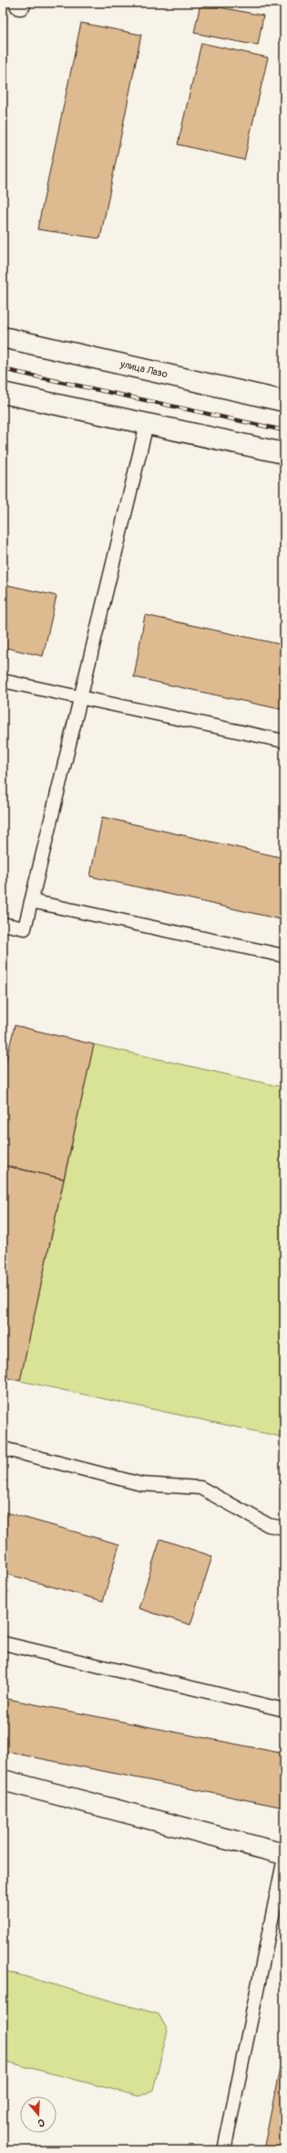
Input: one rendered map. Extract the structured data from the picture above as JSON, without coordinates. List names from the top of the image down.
{
  "streets": {
    "main road": ["улица Лазо"]
  },
  "north": "bottom"
}
